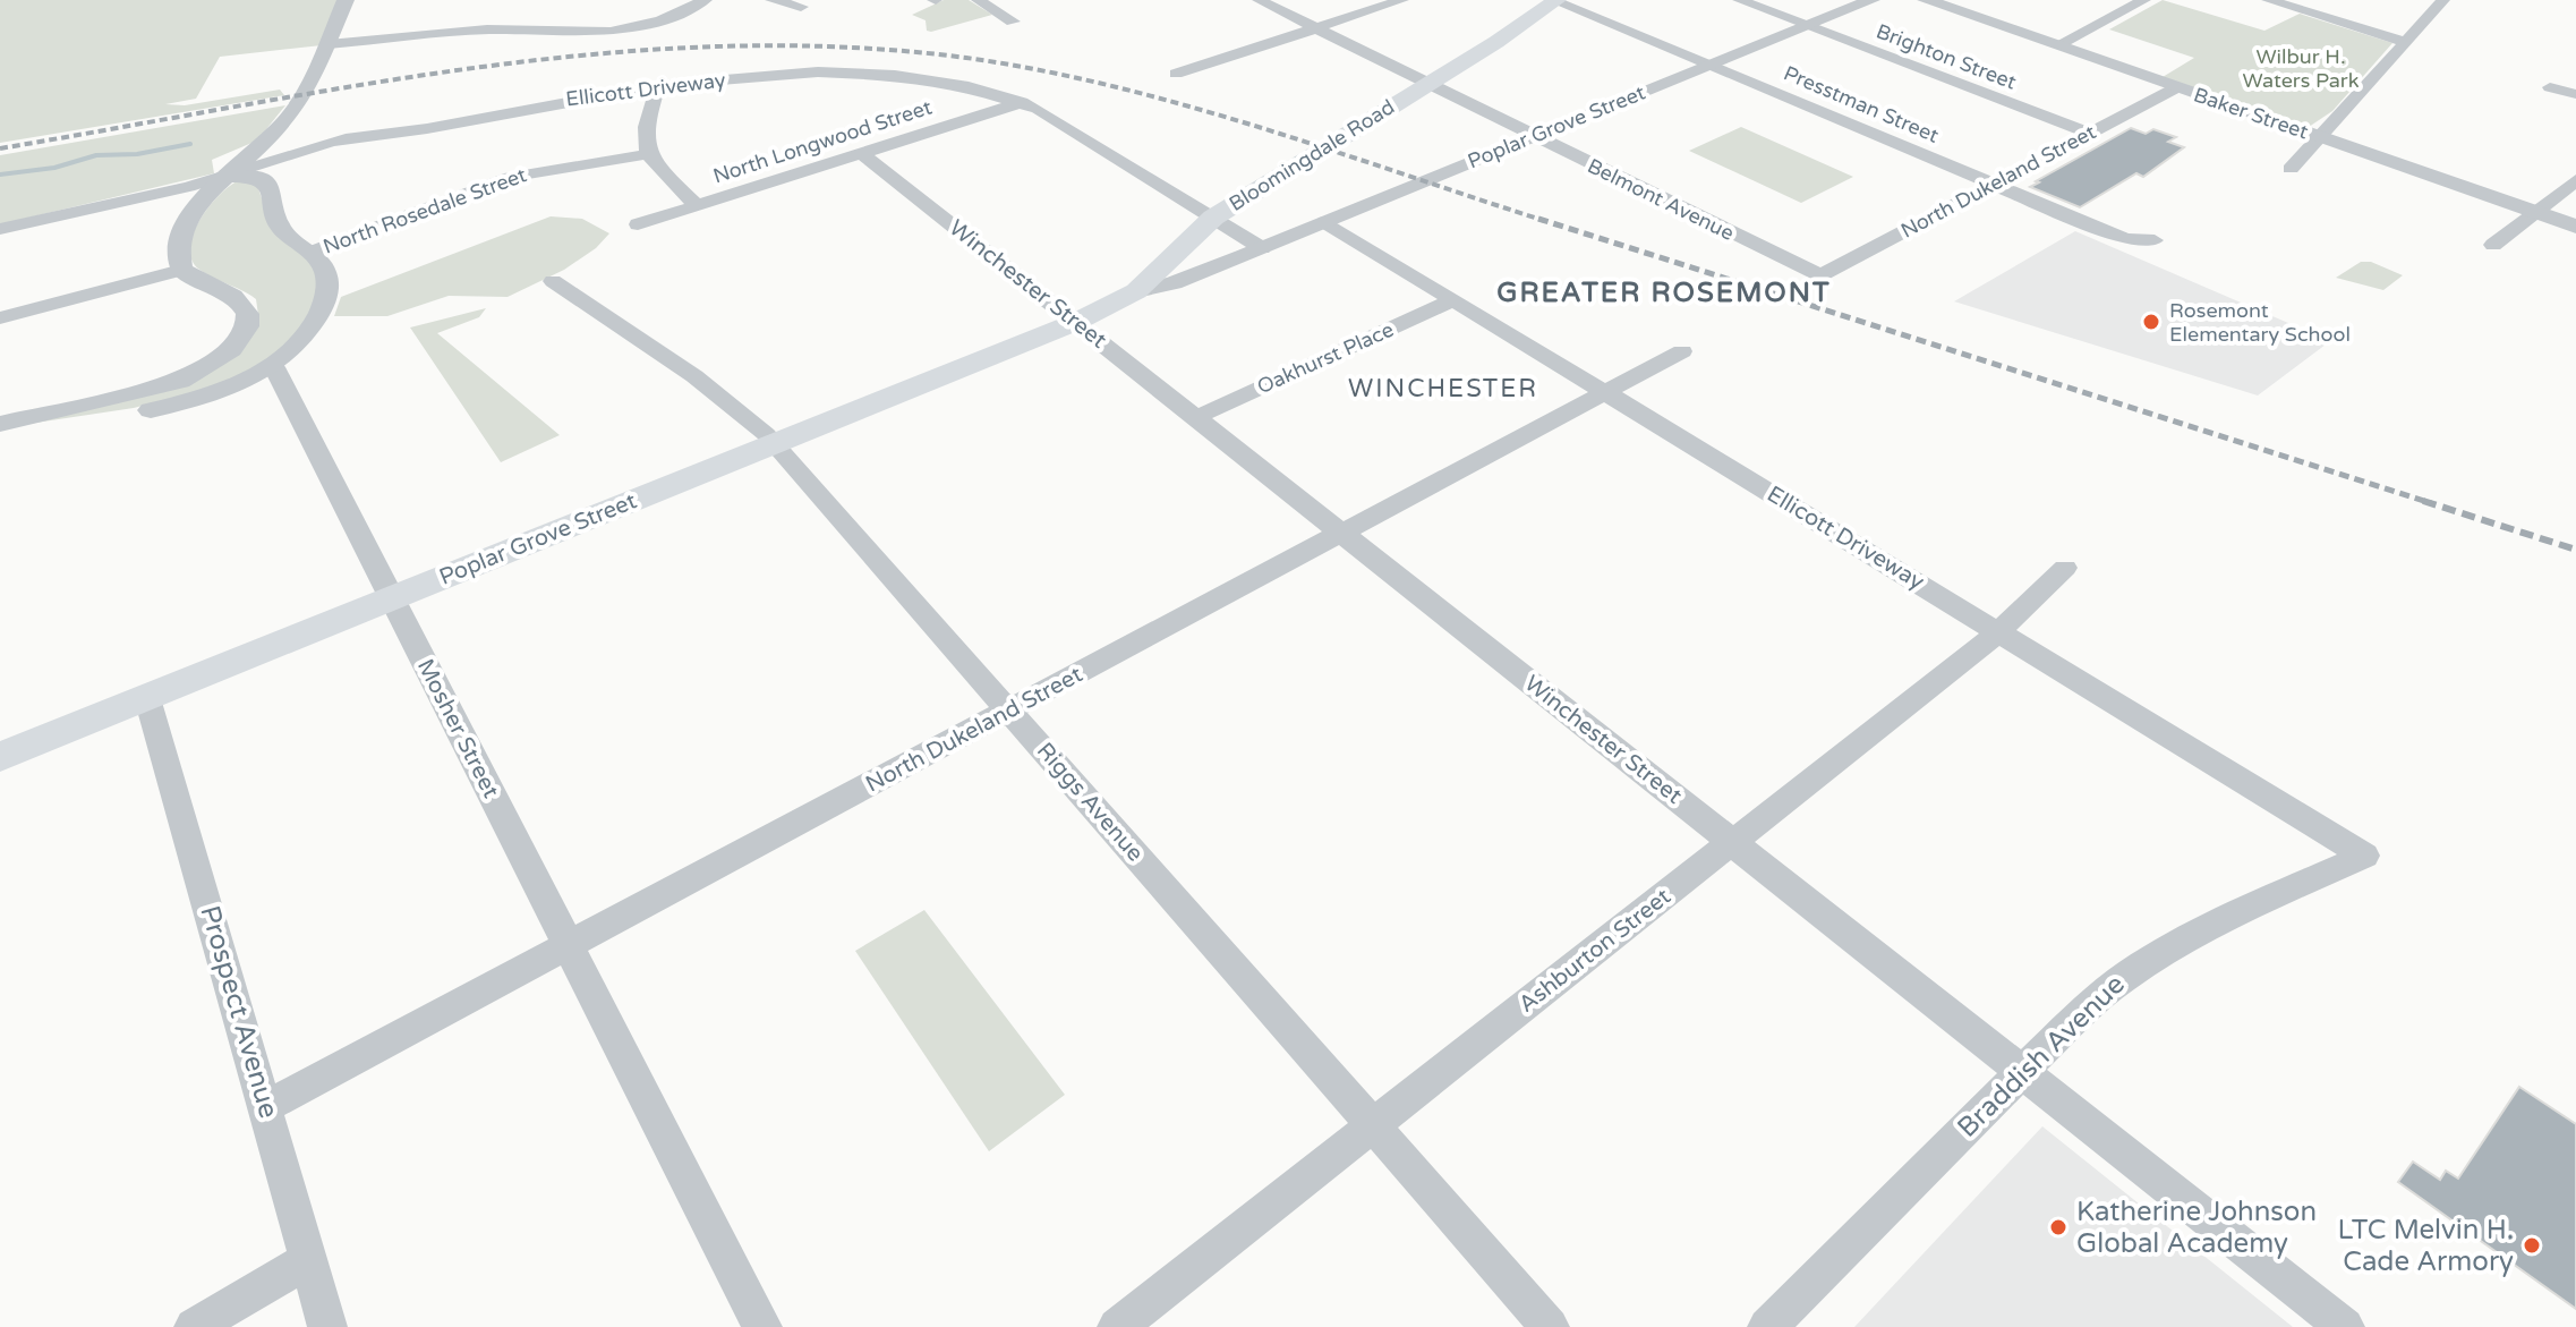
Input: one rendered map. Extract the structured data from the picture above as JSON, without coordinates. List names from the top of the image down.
{
  "streets": {
    "main road": ["Poplar Grove Street", "Bloomingdale Road"],
    "street": [
      "Brighton Street",
      "Ellicott Driveway",
      "Presstman Street",
      "Baker Street",
      "North Longwood Street",
      "North Dukeland Street",
      "Belmont Avenue",
      "North Rosedale Street",
      "Winchester Street",
      "Oakhurst Place",
      "Mosher Street",
      "Riggs Avenue",
      "Ashburton Street",
      "Prospect Avenue",
      "Braddish Avenue"
    ]
  },
  "crossings": [
    ["Brighton Street", "Poplar Grove Street"],
    ["Brighton Street", "North Dukeland Street"],
    ["Ellicott Driveway", "Poplar Grove Street"],
    ["Ellicott Driveway", "North Longwood Street"],
    ["Ellicott Driveway", "Bloomingdale Road"],
    ["Ellicott Driveway", "North Dukeland Street"],
    ["Ellicott Driveway", "Oakhurst Place"],
    ["Ellicott Driveway", "Ashburton Street"],
    ["Ellicott Driveway", "Braddish Avenue"],
    ["Presstman Street", "Poplar Grove Street"],
    ["Presstman Street", "Bloomingdale Road"],
    ["Presstman Street", "North Dukeland Street"],
    ["Baker Street", "North Dukeland Street"],
    ["Poplar Grove Street", "Bloomingdale Road"],
    ["Poplar Grove Street", "Belmont Avenue"],
    ["Poplar Grove Street", "Winchester Street"],
    ["Poplar Grove Street", "Mosher Street"],
    ["Poplar Grove Street", "Riggs Avenue"],
    ["Poplar Grove Street", "Prospect Avenue"],
    ["North Longwood Street", "Winchester Street"],
    ["Bloomingdale Road", "Belmont Avenue"],
    ["Bloomingdale Road", "Winchester Street"],
    ["North Dukeland Street", "Belmont Avenue"],
    ["North Dukeland Street", "Winchester Street"],
    ["North Dukeland Street", "Mosher Street"],
    ["North Dukeland Street", "Riggs Avenue"],
    ["North Dukeland Street", "Prospect Avenue"],
    ["Winchester Street", "Oakhurst Place"],
    ["Winchester Street", "Ashburton Street"],
    ["Winchester Street", "Braddish Avenue"],
    ["Riggs Avenue", "Ashburton Street"]
  ],
  "districts": ["GREATER ROSEMONT", "WINCHESTER"],
  "parks": ["Wilbur H. Waters Park"],
  "places": ["Rosemont Elementary School", "Katherine Johnson Global Academy", "LTC Melvin H. Cade Armory"]
}
